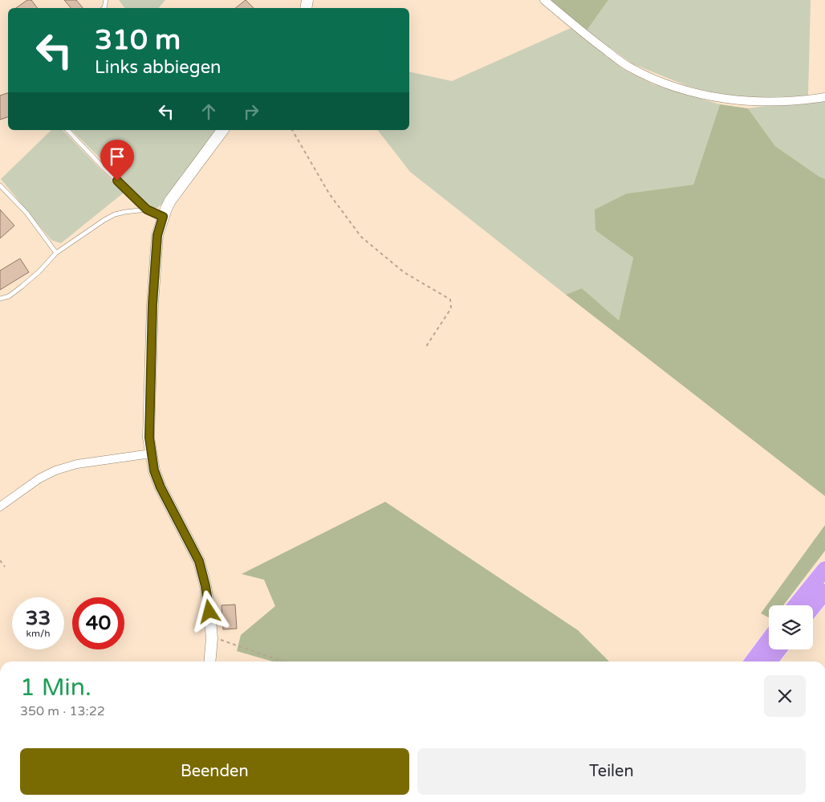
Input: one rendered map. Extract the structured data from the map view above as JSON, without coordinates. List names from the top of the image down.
{
  "page": {
    "turn": ["310 m", "Links abbiegen"],
    "speed": "33 km/h",
    "limit": "40",
    "heading": ["1 Min.", "350 m · 13:22"],
    "buttons": ["Beenden", "Teilen"]
  }
}
